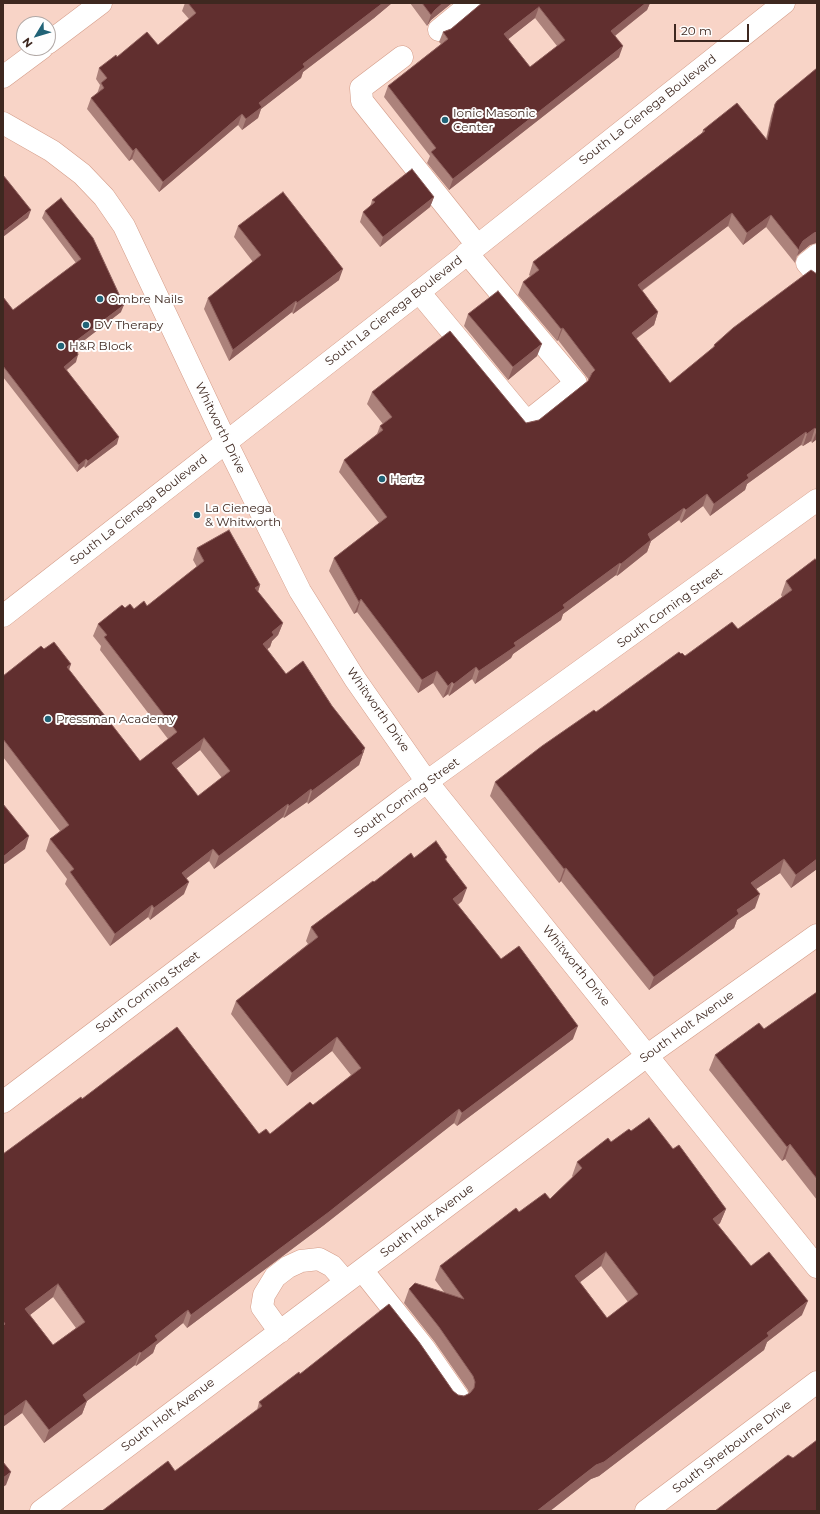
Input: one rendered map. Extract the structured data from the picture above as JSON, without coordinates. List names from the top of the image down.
{
  "streets": {
    "street": [
      "South La Cienega Boulevard",
      "Whitworth Drive",
      "South Corning Street",
      "South Holt Avenue",
      "South Sherbourne Drive"
    ]
  },
  "crossings": [
    ["South La Cienega Boulevard", "Whitworth Drive"],
    ["Whitworth Drive", "South Corning Street"],
    ["Whitworth Drive", "South Holt Avenue"]
  ],
  "places": [
    "Ionic Masonic Center",
    "Ombre Nails",
    "DV Therapy",
    "H&R Block",
    "Hertz",
    "La Cienega & Whitworth",
    "Pressman Academy"
  ],
  "scale_bar": "20 m",
  "north": "bottom left"
}
